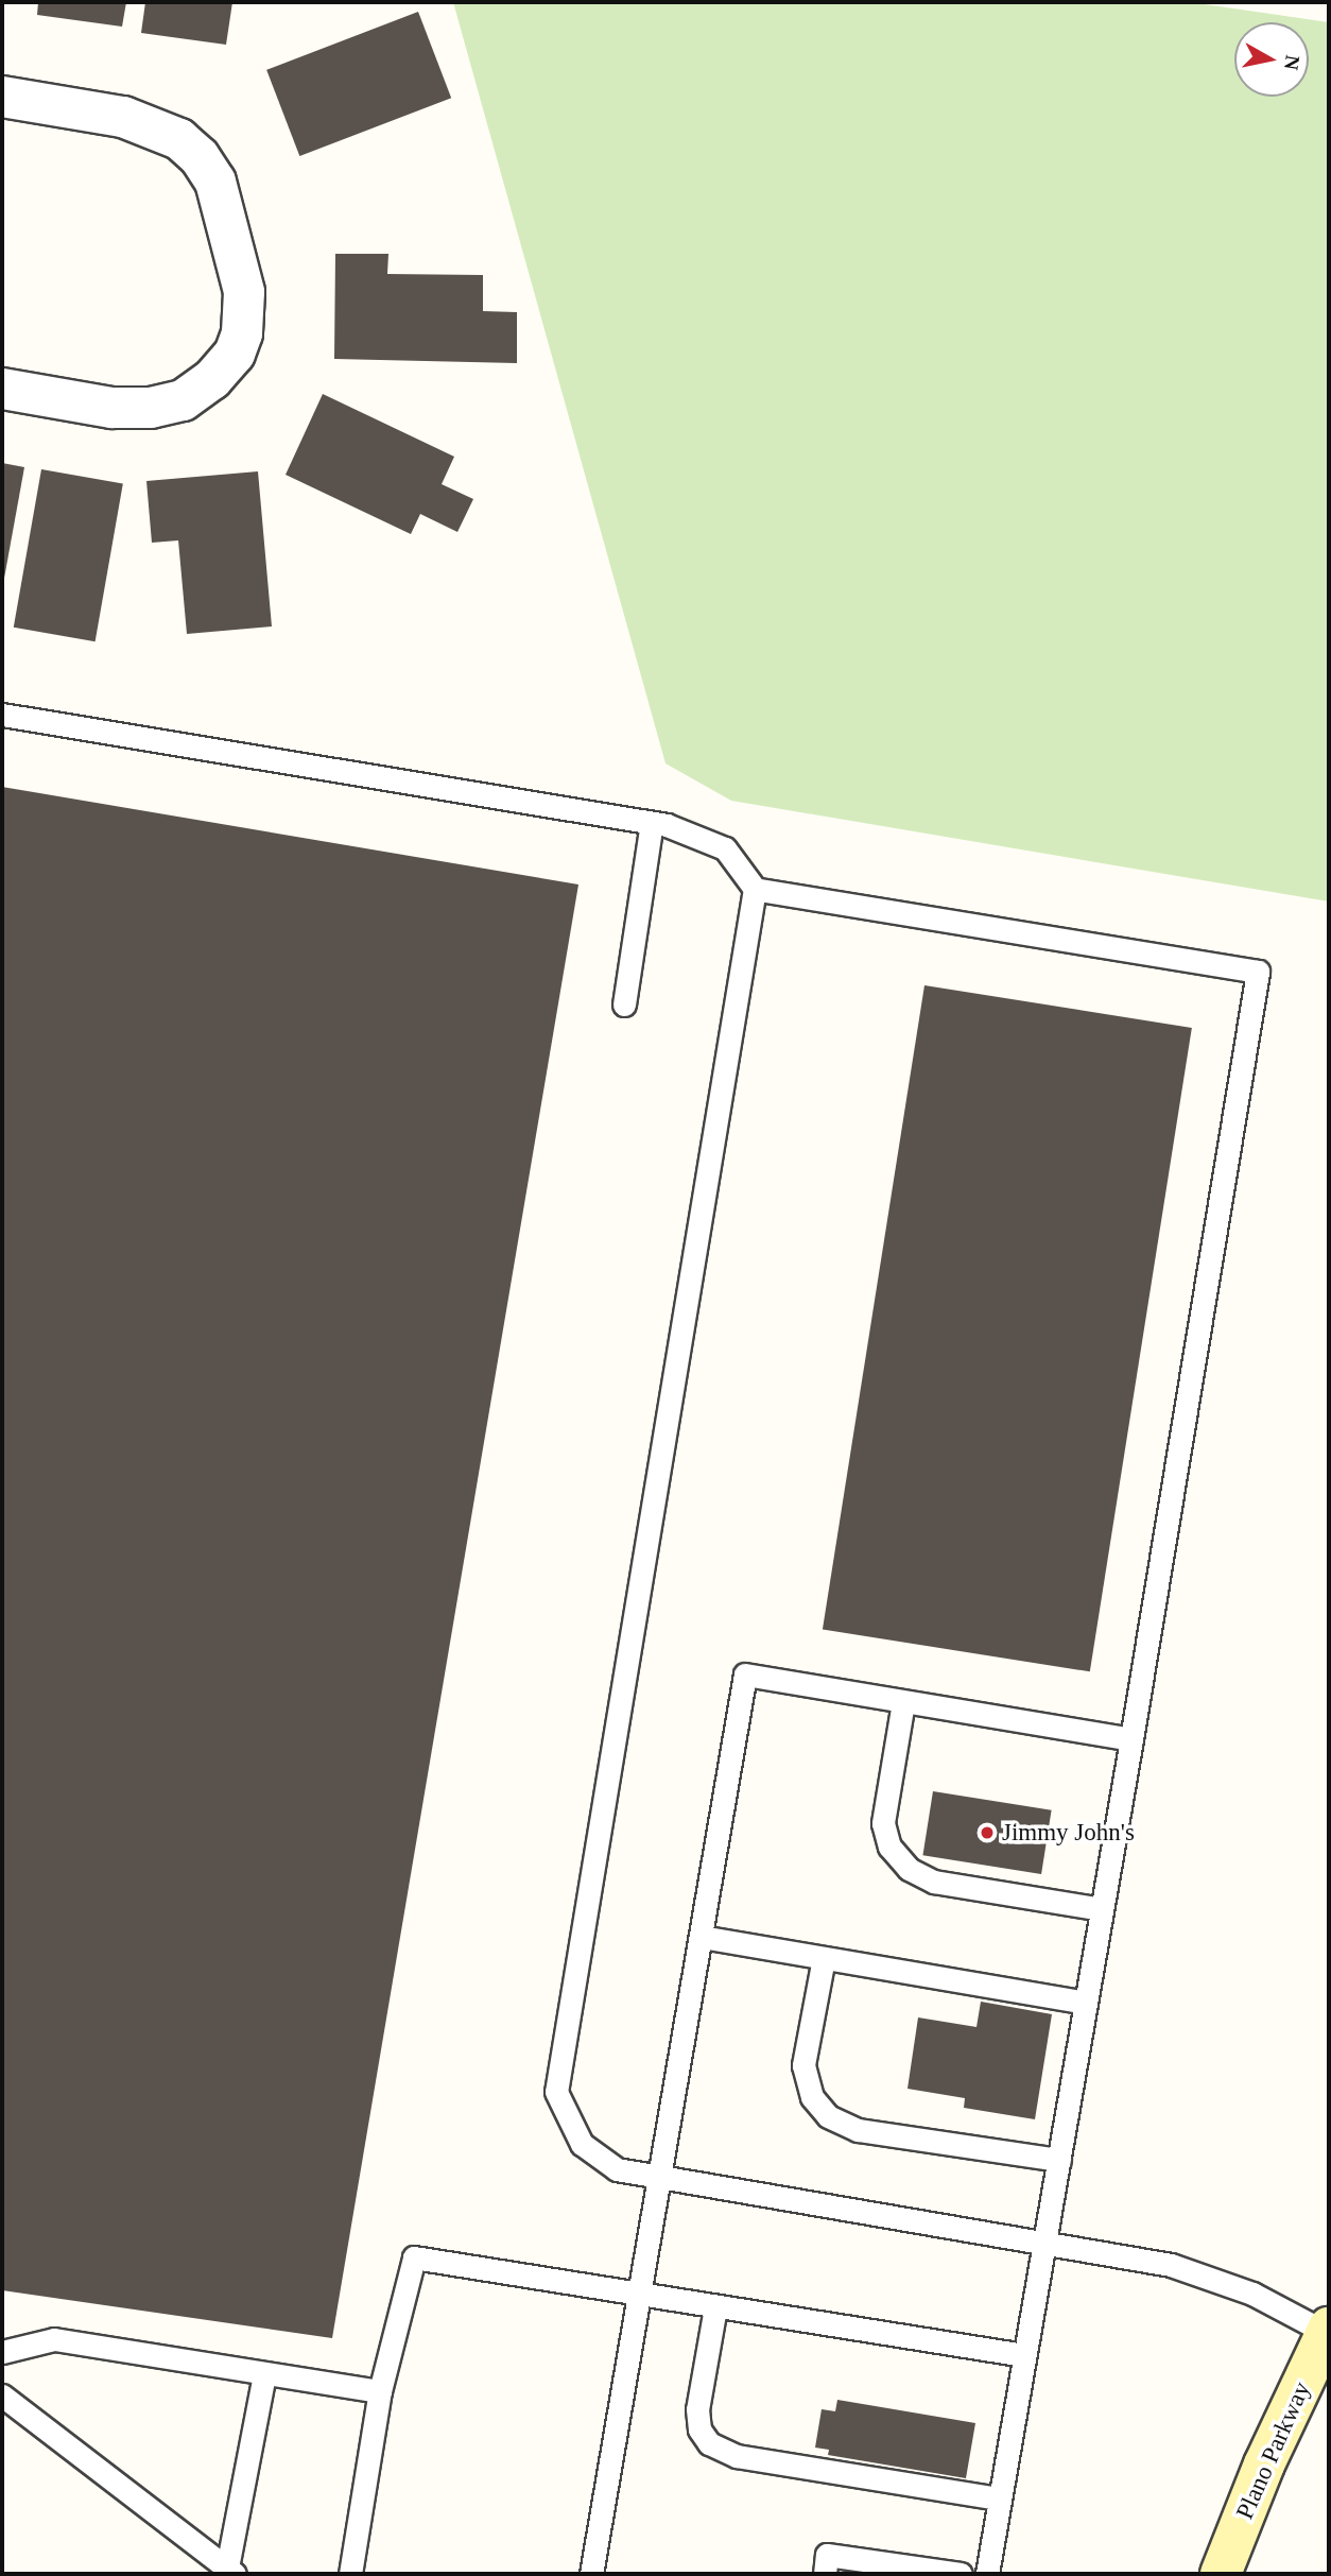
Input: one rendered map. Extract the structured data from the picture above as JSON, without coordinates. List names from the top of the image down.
{
  "streets": {
    "main road": ["Plano Parkway"]
  },
  "places": ["Jimmy John's"],
  "north": "right"
}
